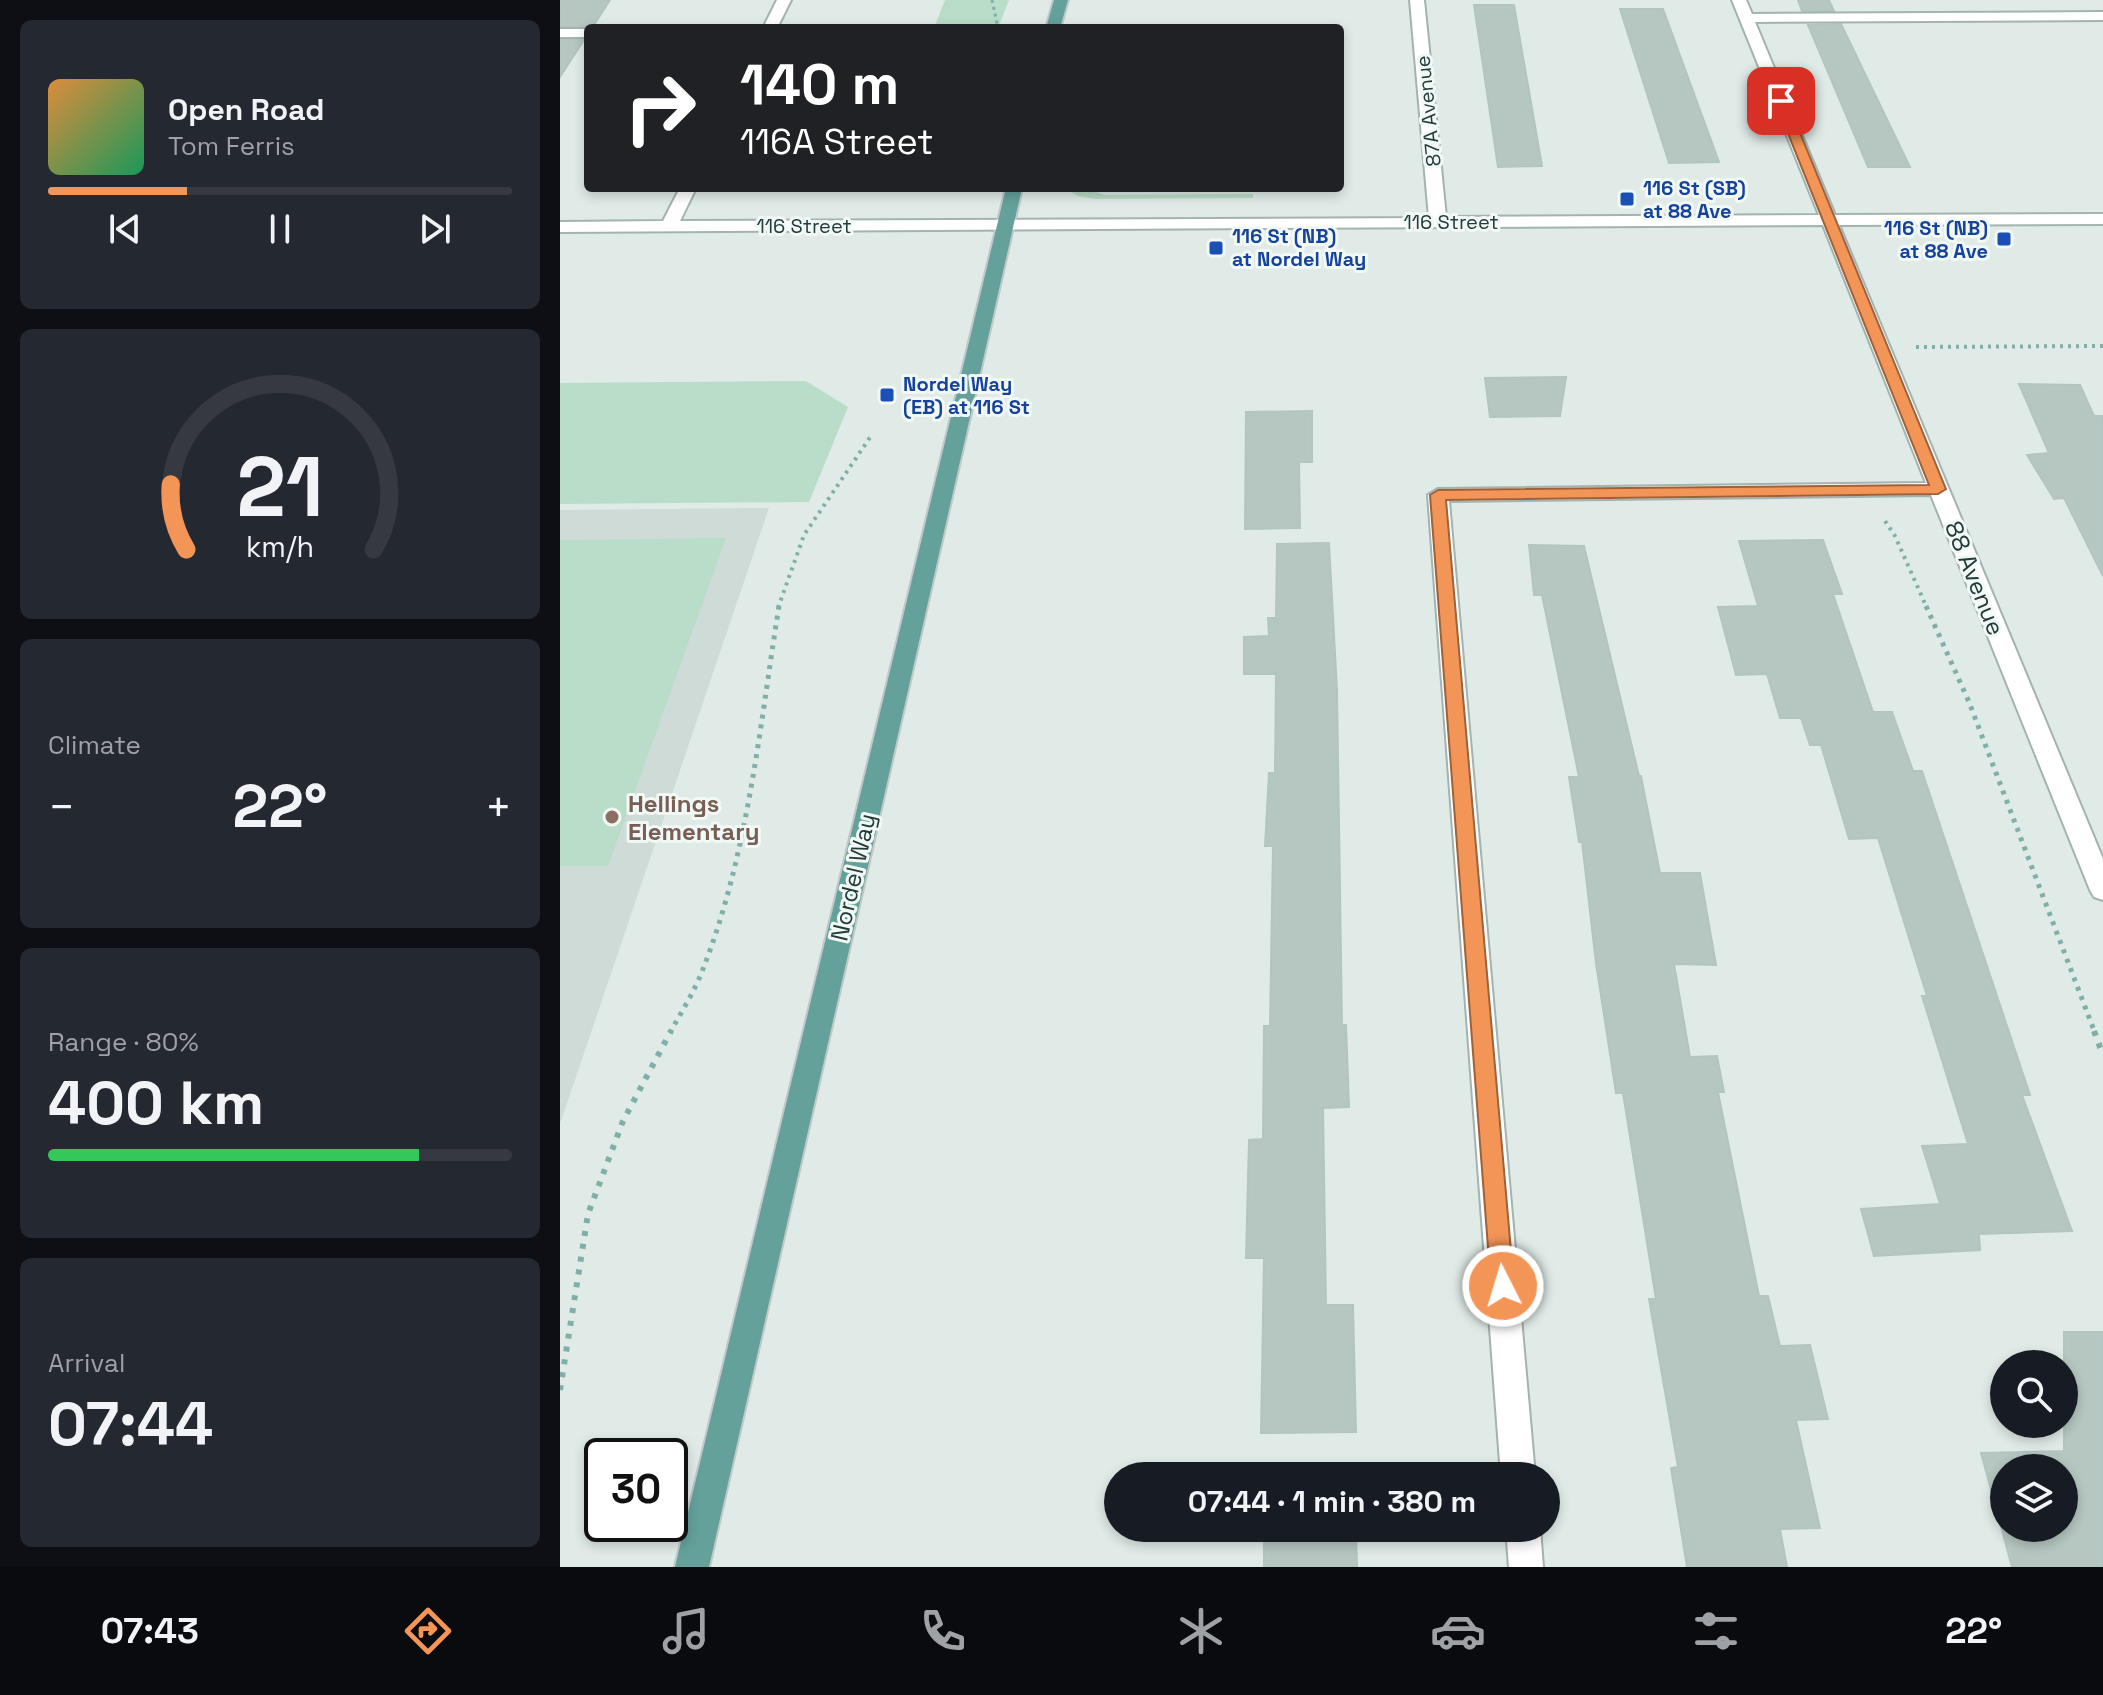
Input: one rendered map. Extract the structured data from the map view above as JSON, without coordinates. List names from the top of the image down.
{
  "streets": {
    "main road": ["Nordel Way"],
    "street": ["87A Avenue", "116 Street", "88 Avenue"]
  },
  "crossings": [
    ["87A Avenue", "116 Street"],
    ["116 Street", "88 Avenue"],
    ["116 Street", "Nordel Way"]
  ],
  "places": {
    "transit": [
      "116 St (SB) at 88 Ave",
      "116 St (NB) at 88 Ave",
      "116 St (NB) at Nordel Way",
      "Nordel Way (EB) at 116 St"
    ],
    "other": ["Hellings Elementary"]
  },
  "page": {
    "turn": ["140 m", "116A Street"],
    "song": ["Open Road", "Tom Ferris"],
    "tile": [
      "Climate",
      ["Range · 80%", "400 km"],
      ["Arrival", "07:44"]
    ],
    "heat": ["−", "22°", "+"],
    "limit": "30",
    "trip": "07:44 · 1 min · 380 m",
    "tabs": ["07:43", "22°"],
    "gauge": ["21", "km/h"]
  }
}
